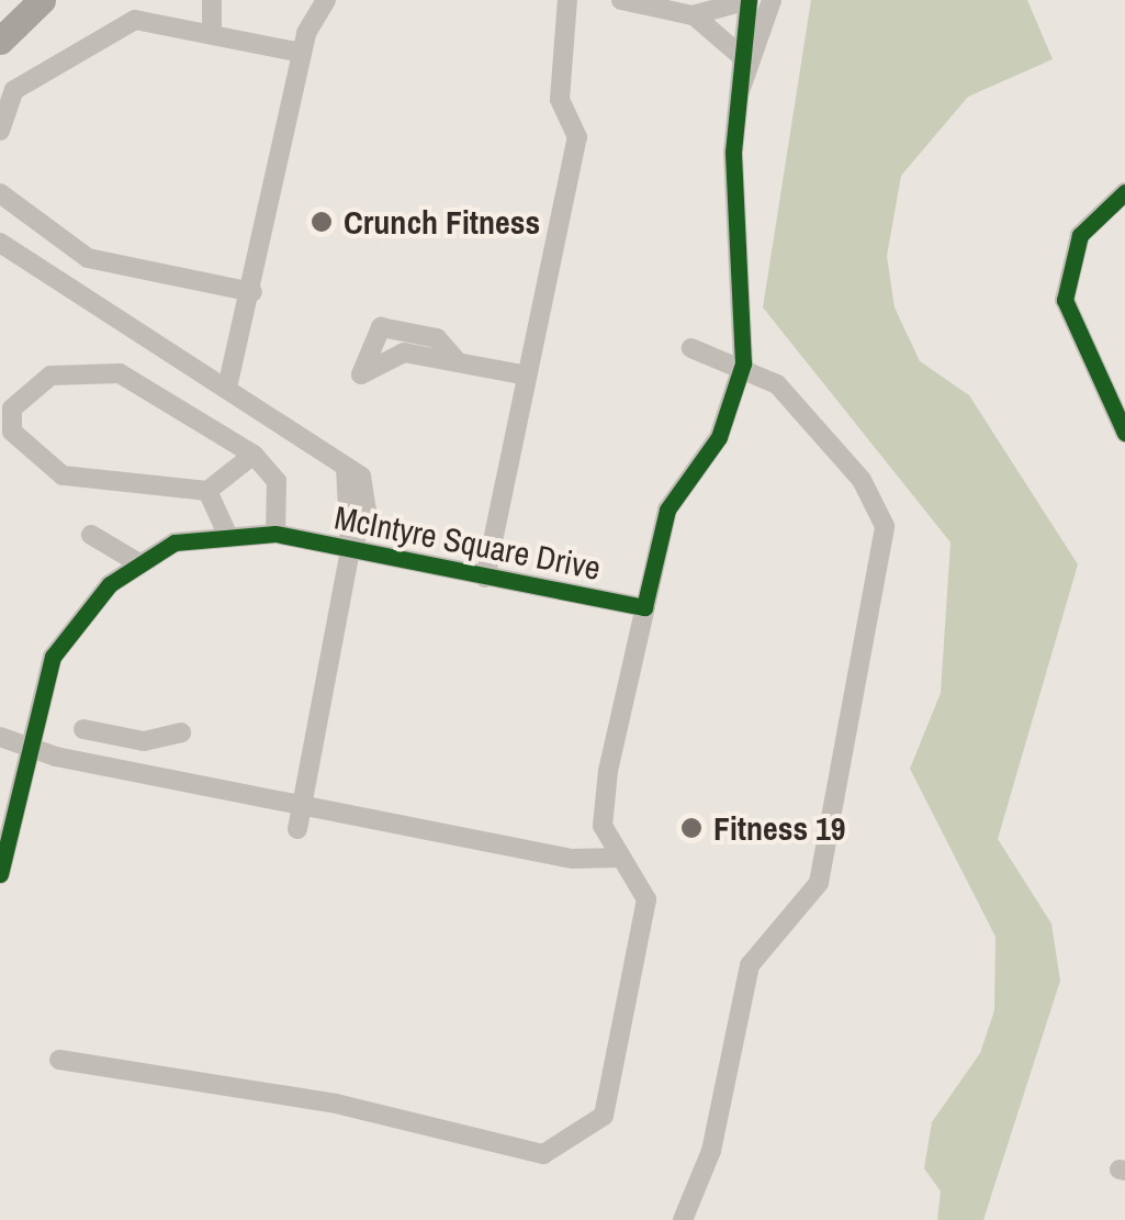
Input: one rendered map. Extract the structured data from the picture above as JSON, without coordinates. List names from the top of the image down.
{
  "streets": {
    "street": ["McIntyre Square Drive"]
  },
  "places": ["Crunch Fitness", "Fitness 19"]
}
